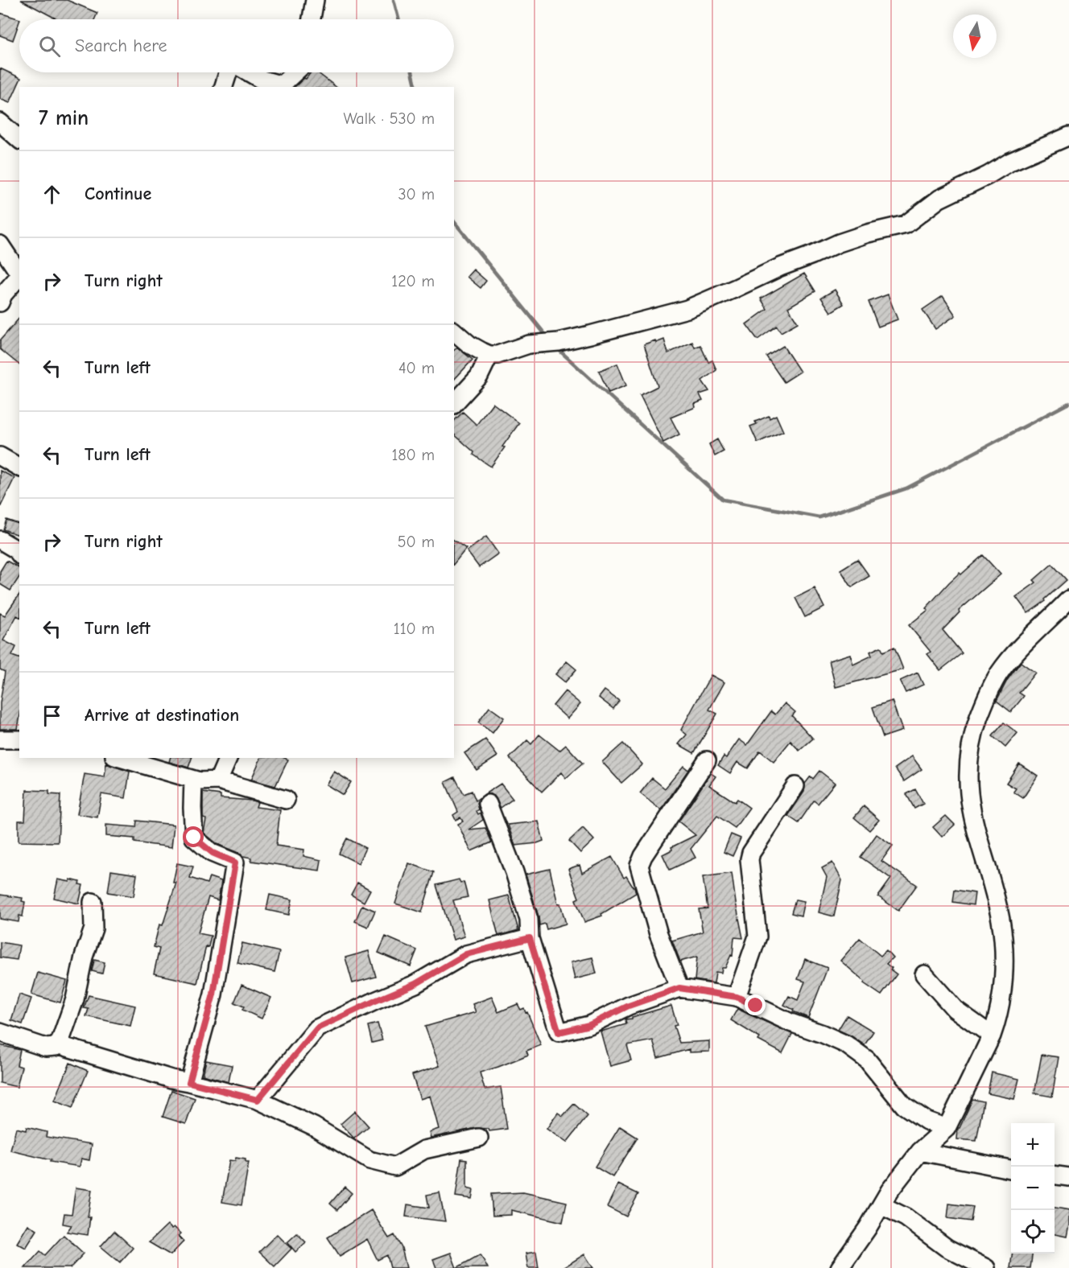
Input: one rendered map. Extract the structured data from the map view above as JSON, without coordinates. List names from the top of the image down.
{
  "north": "bottom",
  "page": {
    "search": "Search here",
    "heading": ["7 min", "Walk · 530 m"],
    "list": [
      ["Continue", "30 m"],
      ["Turn right", "120 m"],
      ["Turn left", "40 m"],
      ["Turn left", "180 m"],
      ["Turn right", "50 m"],
      ["Turn left", "110 m"],
      "Arrive at destination"
    ],
    "map_buttons": ["+", "−"]
  }
}
